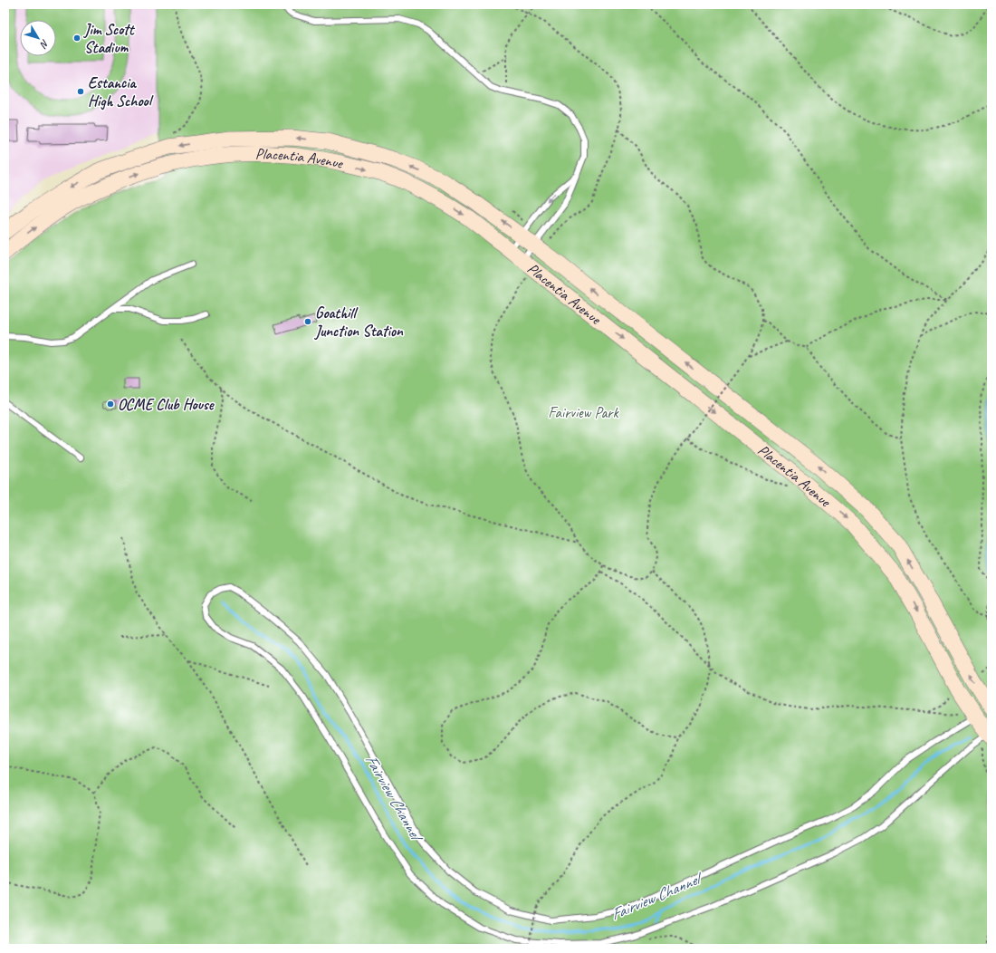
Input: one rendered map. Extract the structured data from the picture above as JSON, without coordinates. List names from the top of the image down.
{
  "streets": {
    "main road": ["Placentia Avenue"]
  },
  "water": ["Fairview Channel"],
  "parks": ["Fairview Park"],
  "places": [
    "Jim Scott Stadium",
    "Estancia High School",
    "Goathill Junction Station",
    "OCME Club House"
  ],
  "north": "bottom right"
}
